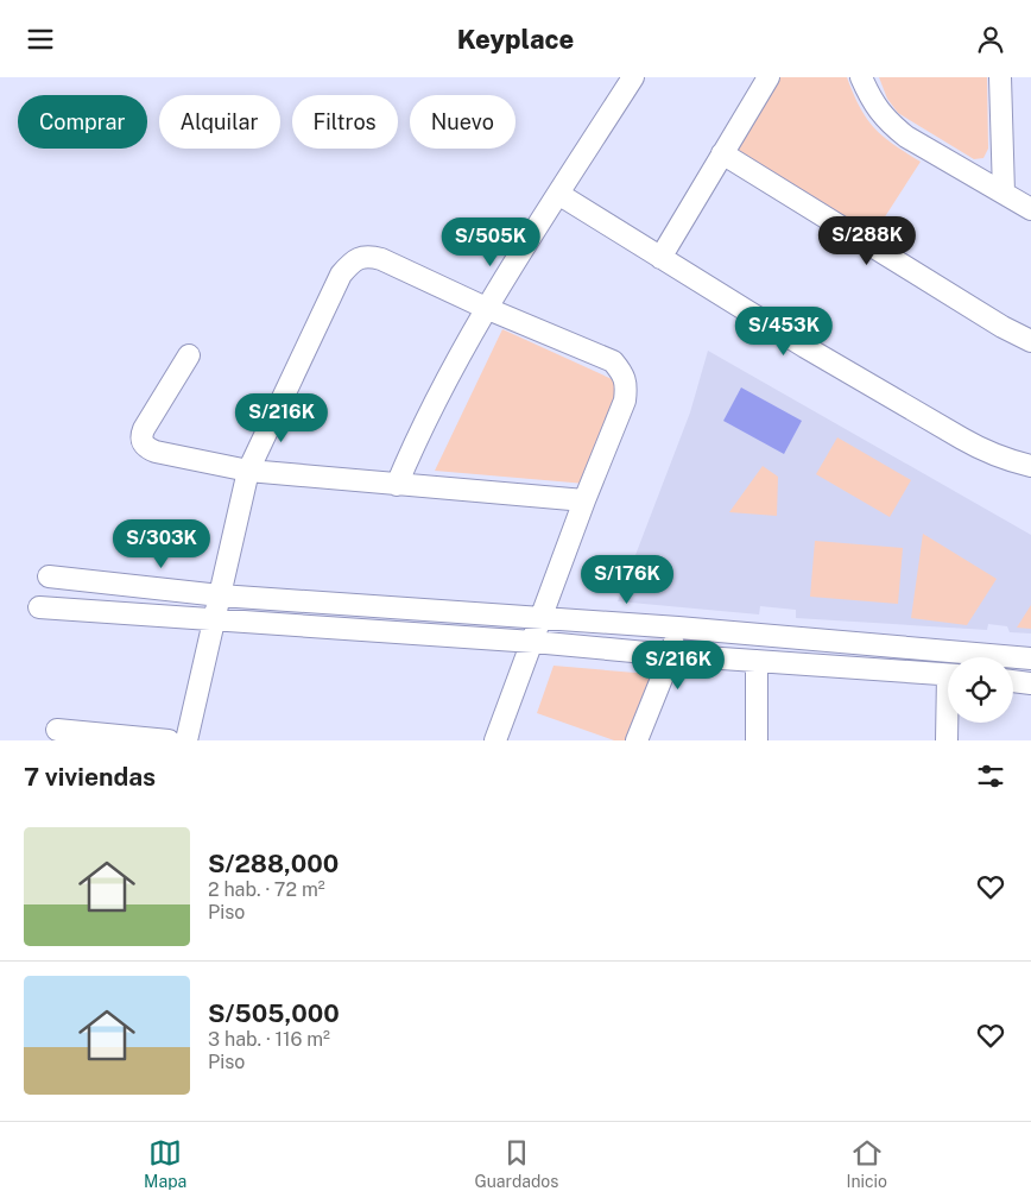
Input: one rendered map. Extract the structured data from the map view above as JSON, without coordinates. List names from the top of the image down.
{
  "page": {
    "header": "Keyplace",
    "chip": [
      "Comprar",
      "Alquilar",
      "Filtros",
      "Nuevo"
    ],
    "price": [
      "S/288K",
      "S/505K",
      "S/453K",
      "S/216K",
      "S/303K",
      "S/176K",
      "S/216K"
    ],
    "heading": "7 viviendas",
    "list": [
      {
        "name": "S/288,000",
        "note": "2 hab. · 72 m² · Piso"
      },
      {
        "name": "S/505,000",
        "note": "3 hab. · 116 m² · Piso"
      }
    ],
    "tabs": ["Mapa", "Guardados", "Inicio"]
  }
}
